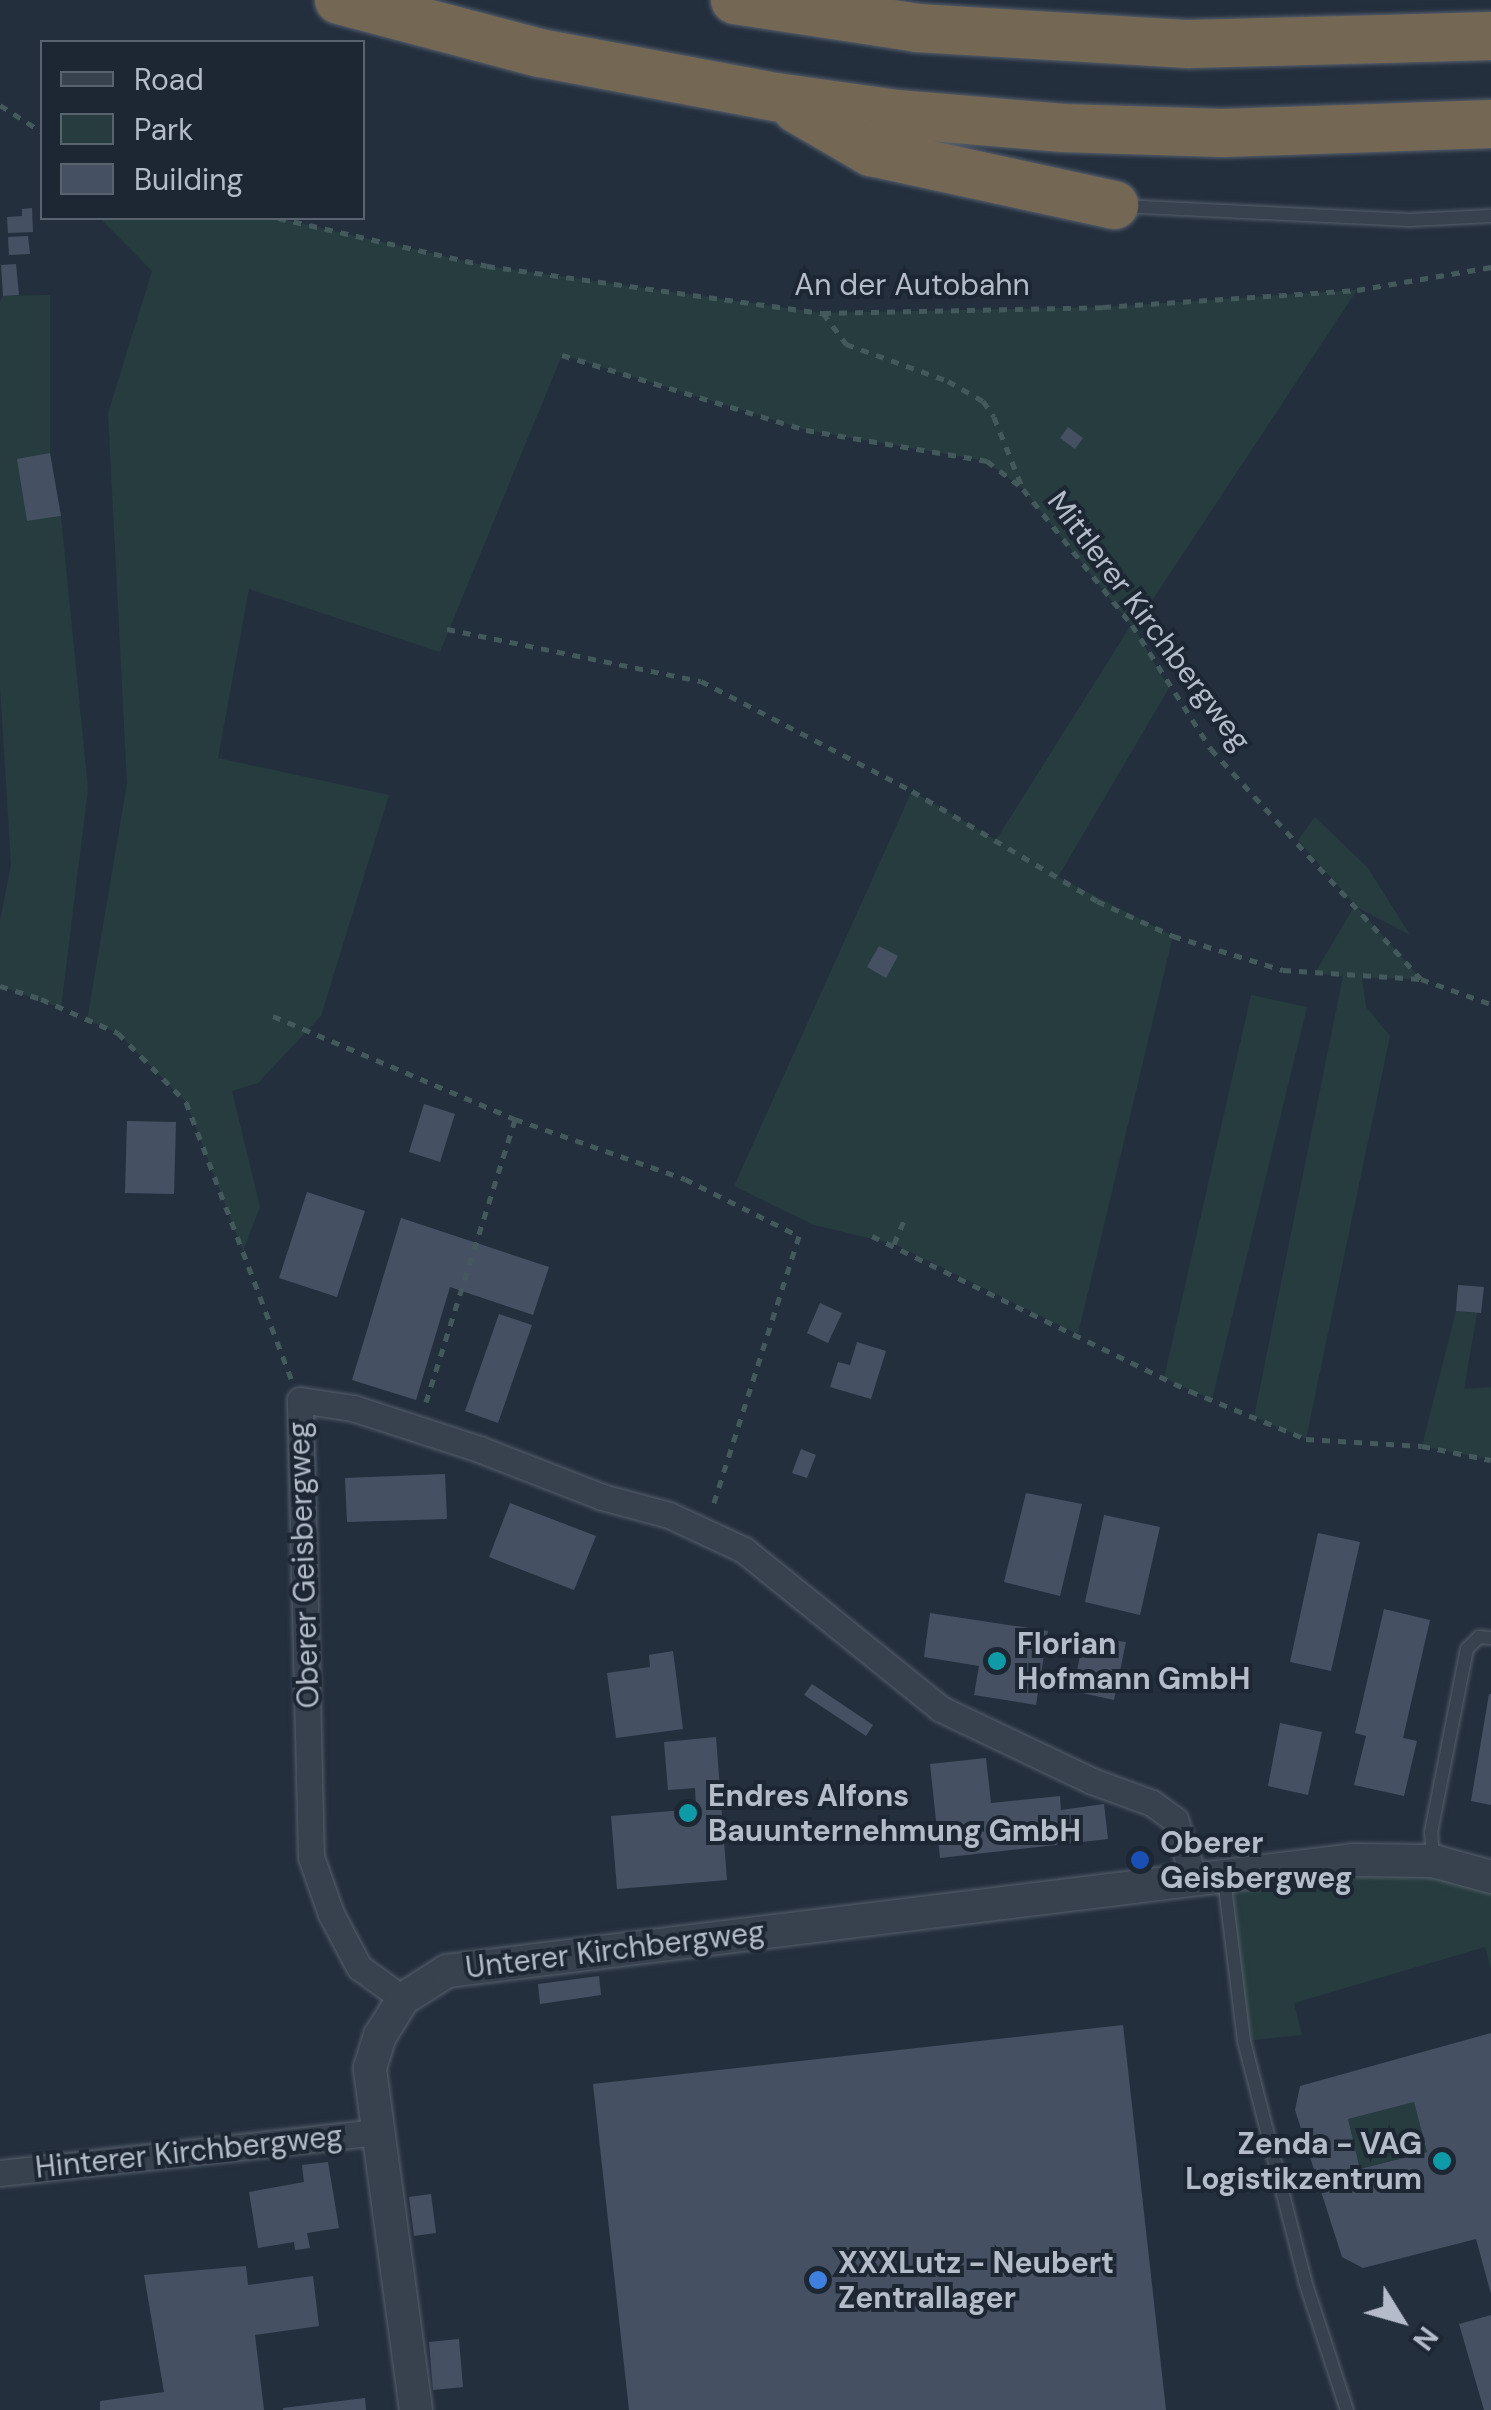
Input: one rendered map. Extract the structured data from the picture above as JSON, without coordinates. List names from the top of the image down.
{
  "streets": {
    "street": ["Oberer Geisbergweg", "Unterer Kirchbergweg", "Hinterer Kirchbergweg"],
    "path": ["An der Autobahn", "Mittlerer Kirchbergweg"]
  },
  "crossings": [
    ["An der Autobahn", "Mittlerer Kirchbergweg"],
    ["Oberer Geisbergweg", "Unterer Kirchbergweg"],
    ["Unterer Kirchbergweg", "Hinterer Kirchbergweg"]
  ],
  "places": [
    "Florian Hofmann GmbH",
    "Endres Alfons Bauunternehmung GmbH",
    "Oberer Geisbergweg",
    "Zenda - VAG Logistikzentrum",
    "XXXLutz - Neubert Zentrallager"
  ],
  "legend": ["Road", "Park", "Building"],
  "north": "bottom right"
}
